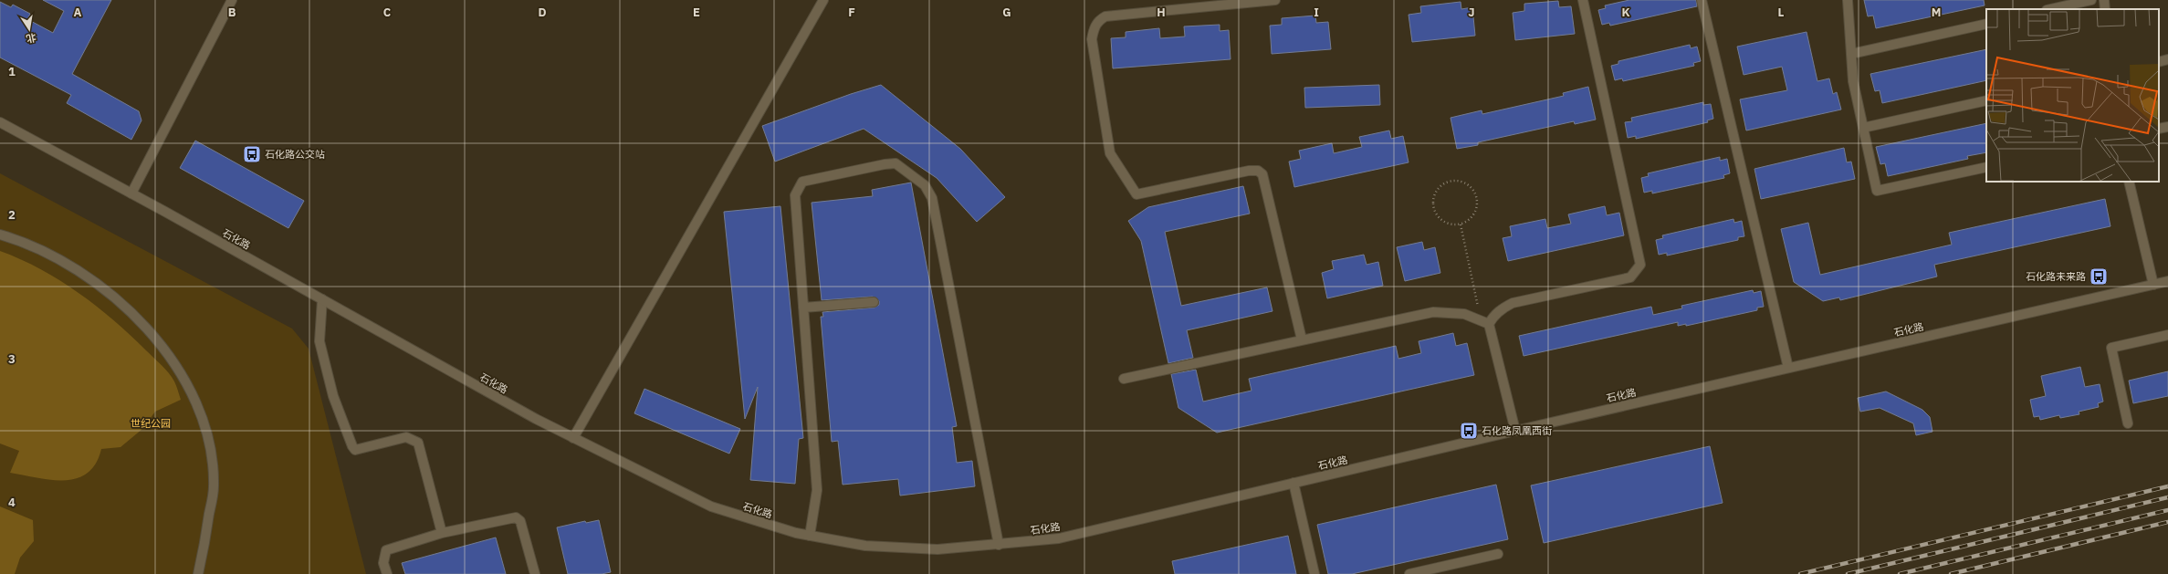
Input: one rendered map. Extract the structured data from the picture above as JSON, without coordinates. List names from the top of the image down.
{
  "streets": {
    "street": ["石化路"]
  },
  "parks": ["世纪公园"],
  "places": {
    "bus stop": ["石化路公交站", "石化路未来路", "石化路凤凰西街"]
  },
  "north": "bottom",
  "grid": {
    "columns": [
      "A",
      "B",
      "C",
      "D",
      "E",
      "F",
      "G",
      "H",
      "I",
      "J",
      "K",
      "L",
      "M"
    ],
    "rows": [
      "1",
      "2",
      "3",
      "4"
    ]
  }
}
